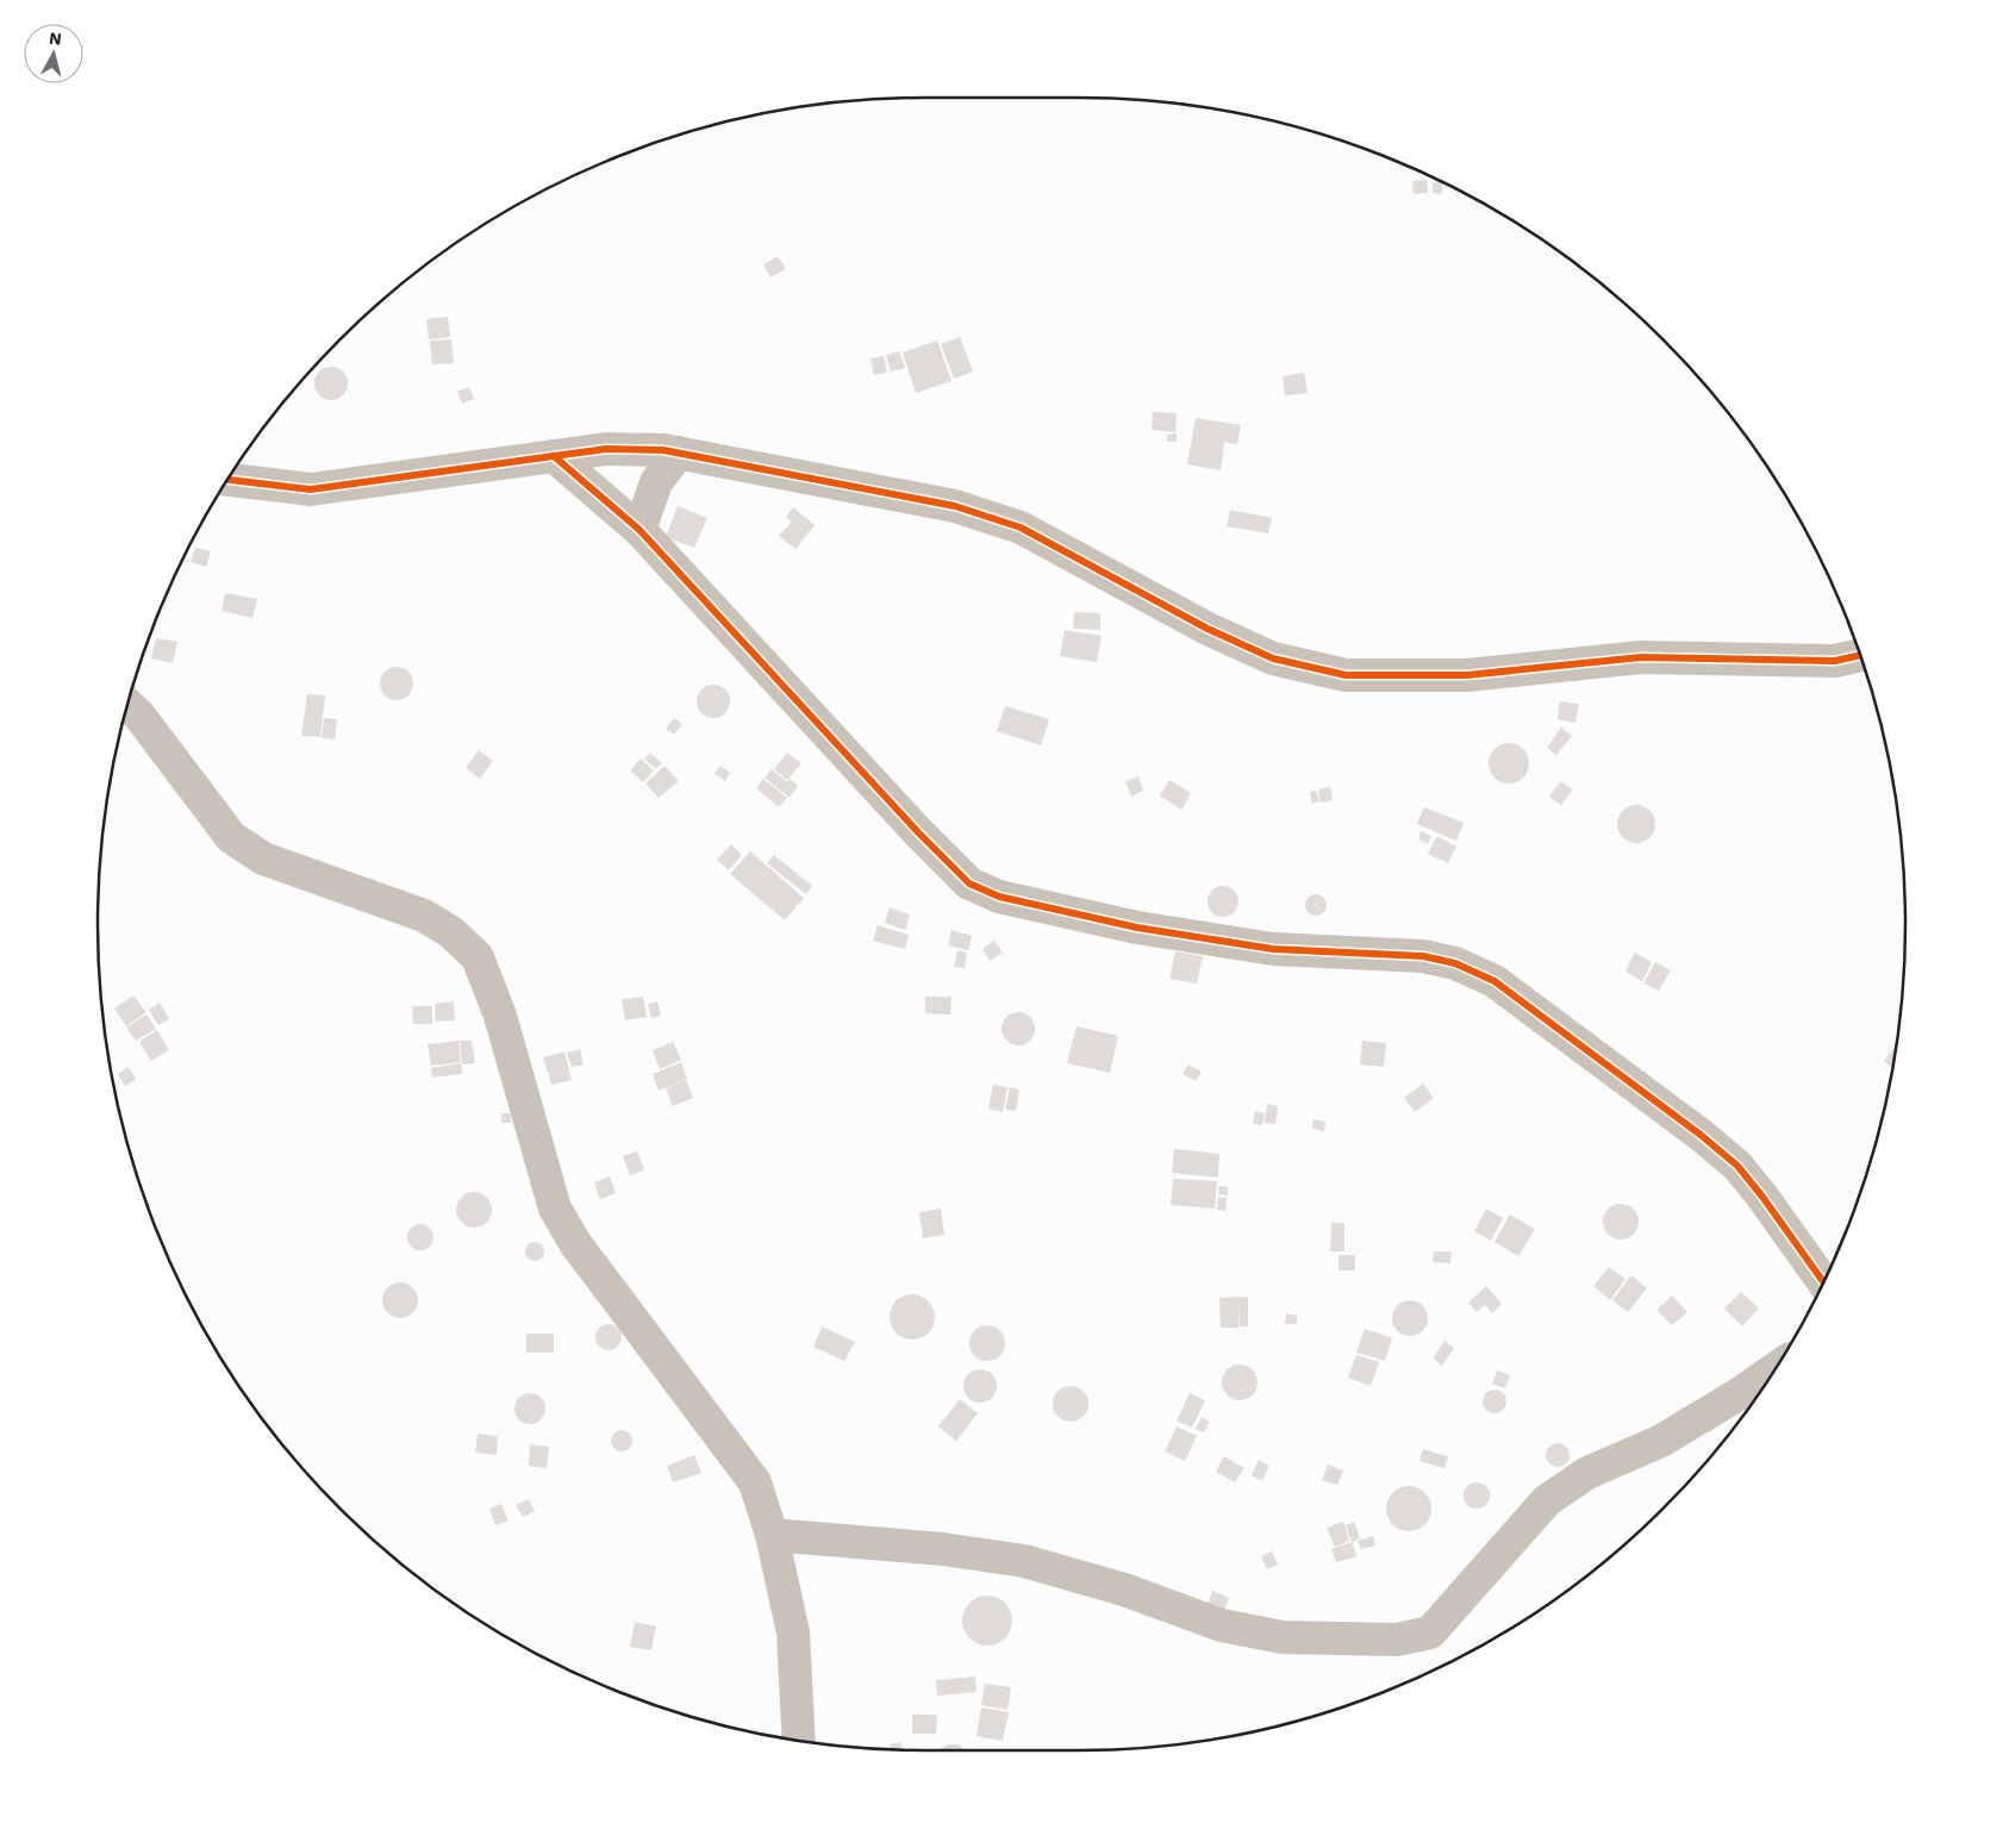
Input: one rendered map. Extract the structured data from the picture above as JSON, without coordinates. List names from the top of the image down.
{
  "north": "top"
}
